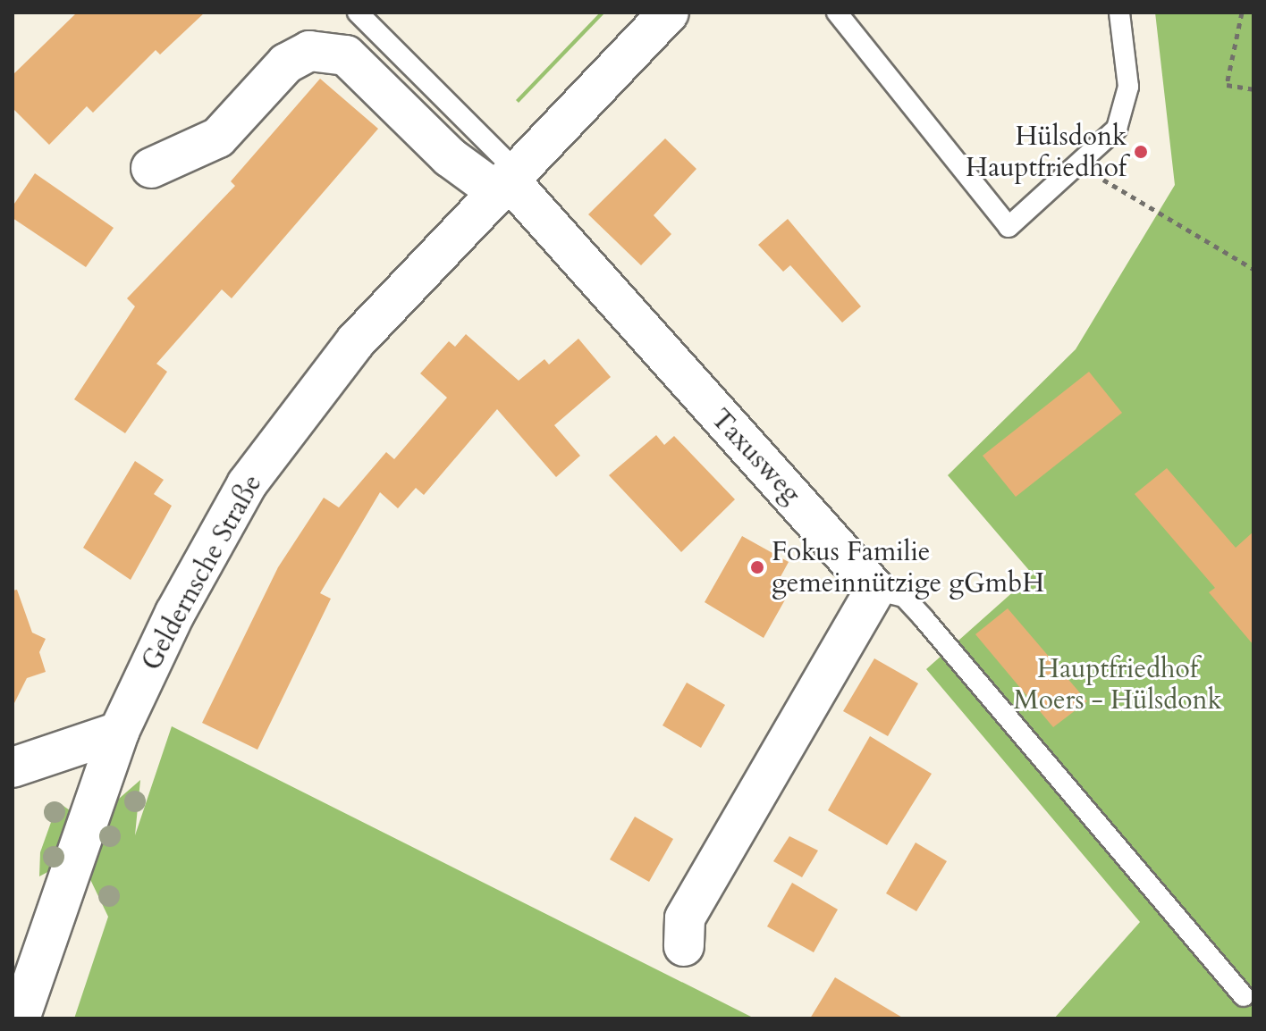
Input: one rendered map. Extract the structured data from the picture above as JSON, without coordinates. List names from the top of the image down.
{
  "streets": {
    "street": ["Taxusweg", "Geldernsche Straße"]
  },
  "crossings": [
    ["Taxusweg", "Geldernsche Straße"]
  ],
  "parks": ["Hauptfriedhof Moers - Hülsdonk"],
  "places": ["Hülsdonk Hauptfriedhof", "Fokus Familie gemeinnützige gGmbH"]
}
